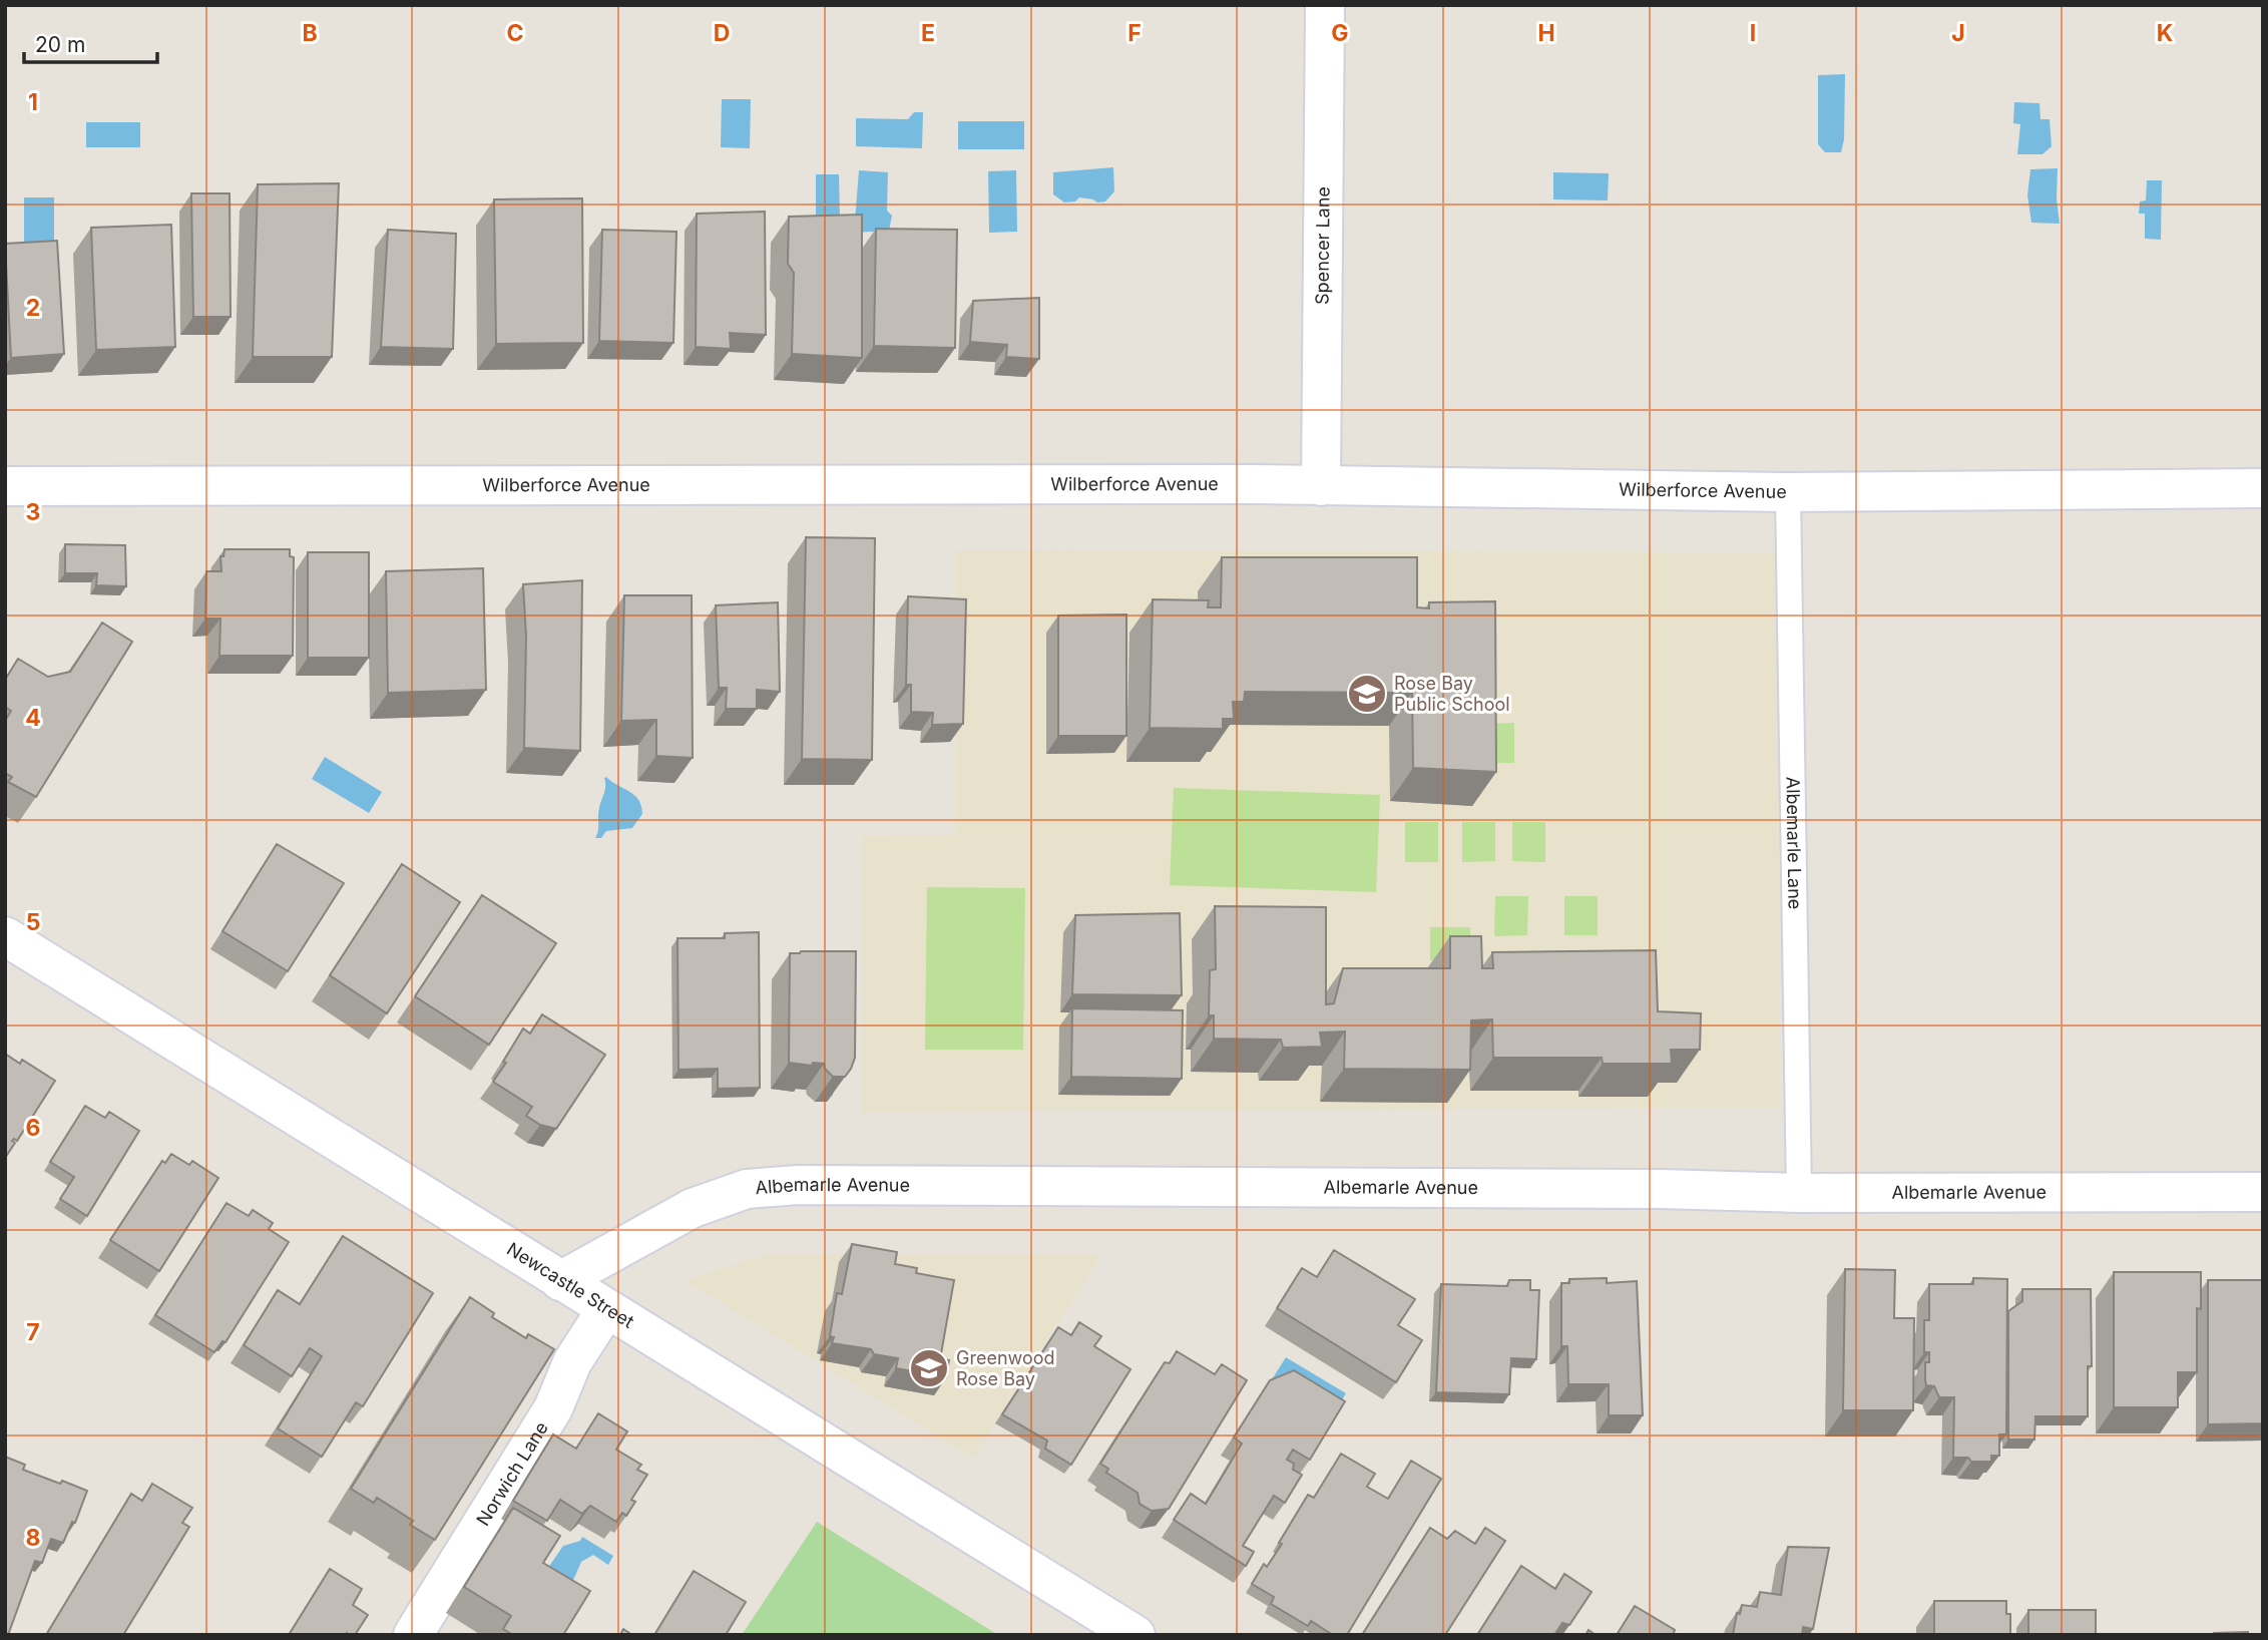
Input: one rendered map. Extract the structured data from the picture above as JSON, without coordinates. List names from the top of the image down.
{
  "streets": {
    "street": [
      "Spencer Lane",
      "Wilberforce Avenue",
      "Albemarle Avenue",
      "Newcastle Street",
      "Norwich Lane"
    ],
    "lane": ["Albemarle Lane"]
  },
  "crossings": [
    ["Spencer Lane", "Wilberforce Avenue"],
    ["Wilberforce Avenue", "Albemarle Lane"],
    ["Albemarle Lane", "Albemarle Avenue"],
    ["Albemarle Avenue", "Newcastle Street"],
    ["Newcastle Street", "Norwich Lane"]
  ],
  "places": {
    "school or university": ["Rose Bay Public School", "Greenwood Rose Bay"]
  },
  "scale_bar": "20 m",
  "grid": {
    "columns": [
      "B",
      "C",
      "D",
      "E",
      "F",
      "G",
      "H",
      "I",
      "J",
      "K"
    ],
    "rows": [
      "1",
      "2",
      "3",
      "4",
      "5",
      "6",
      "7",
      "8"
    ]
  }
}
